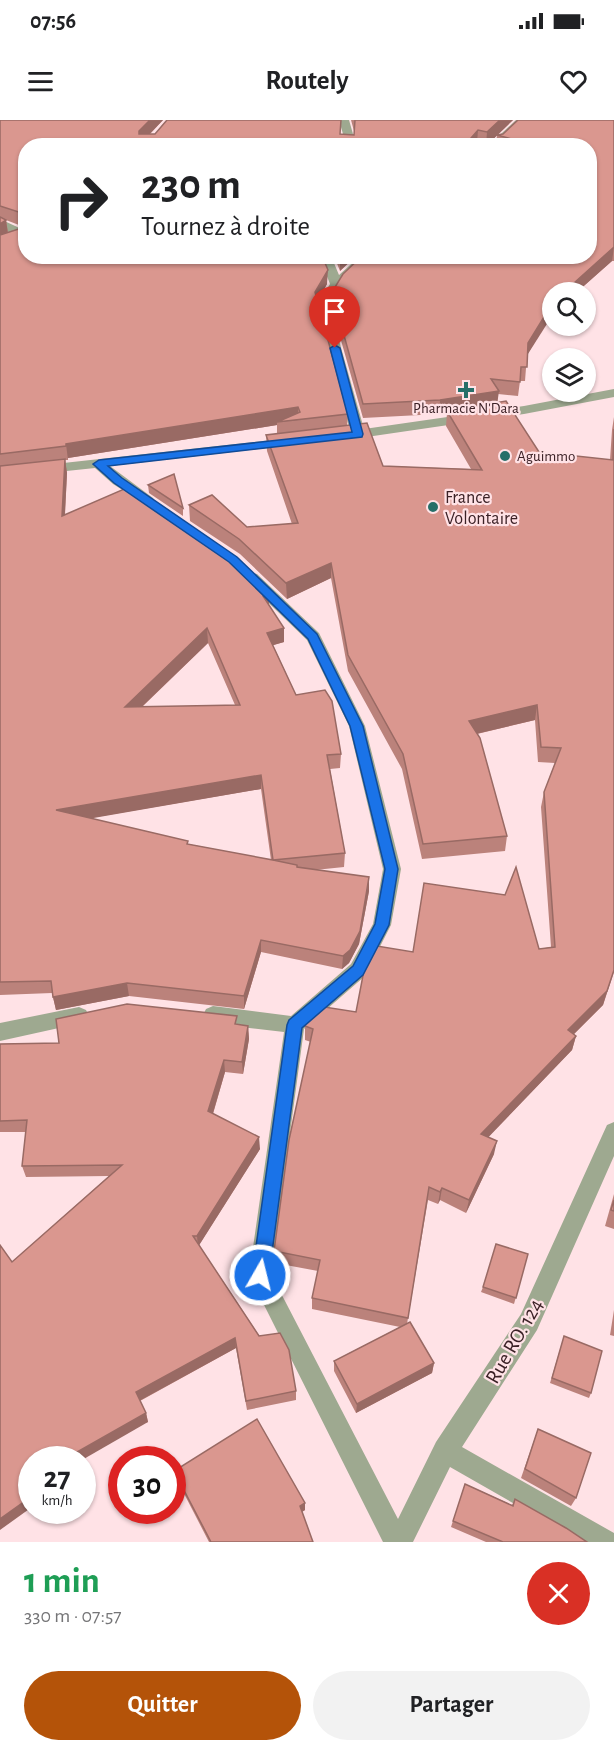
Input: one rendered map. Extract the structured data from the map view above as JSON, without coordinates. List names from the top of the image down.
{
  "streets": {
    "street": ["Rue RO. 124"]
  },
  "places": {
    "health": ["Pharmacie N'Dara"],
    "other": ["Aguimmo", "France Volontaire"]
  },
  "page": {
    "status": "07:56",
    "header": "Routely",
    "turn": ["230 m", "Tournez à droite"],
    "speed": "27 km/h",
    "limit": "30",
    "heading": ["1 min", "330 m · 07:57"],
    "buttons": ["Quitter", "Partager"]
  }
}
